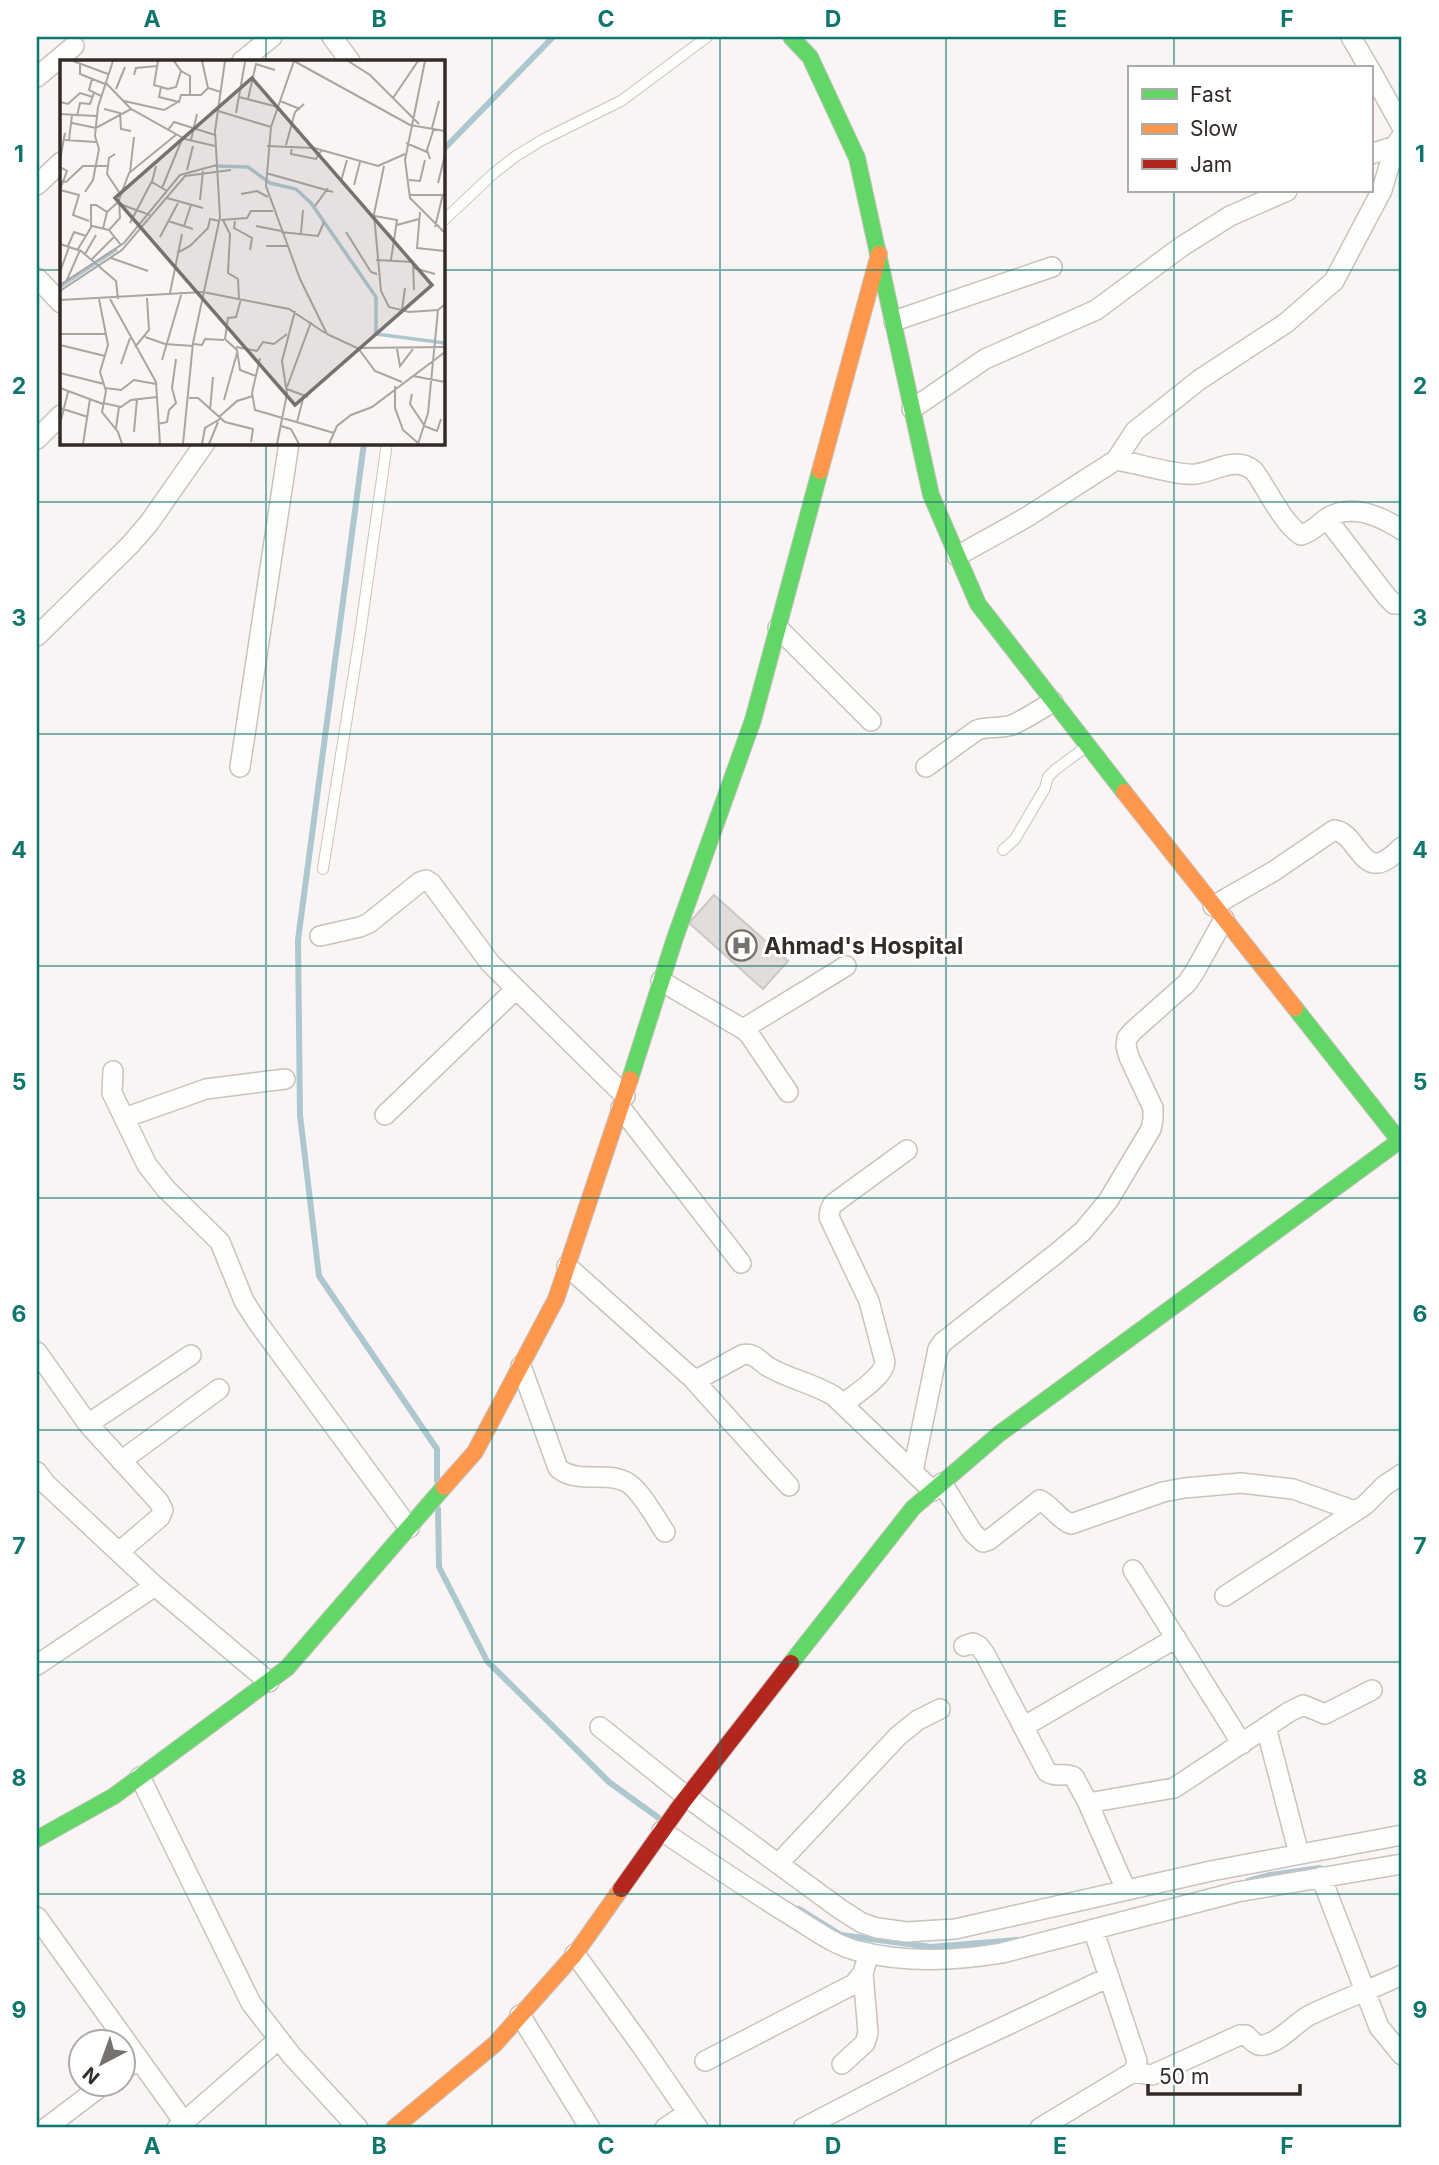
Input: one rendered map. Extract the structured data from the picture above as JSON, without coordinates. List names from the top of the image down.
{
  "places": {
    "hospital": ["Ahmad's Hospital"]
  },
  "legend": ["Fast", "Slow", "Jam"],
  "scale_bar": "50 m",
  "north": "bottom left",
  "grid": {
    "columns": [
      "A",
      "B",
      "C",
      "D",
      "E",
      "F"
    ],
    "rows": [
      "1",
      "2",
      "3",
      "4",
      "5",
      "6",
      "7",
      "8",
      "9"
    ]
  }
}
